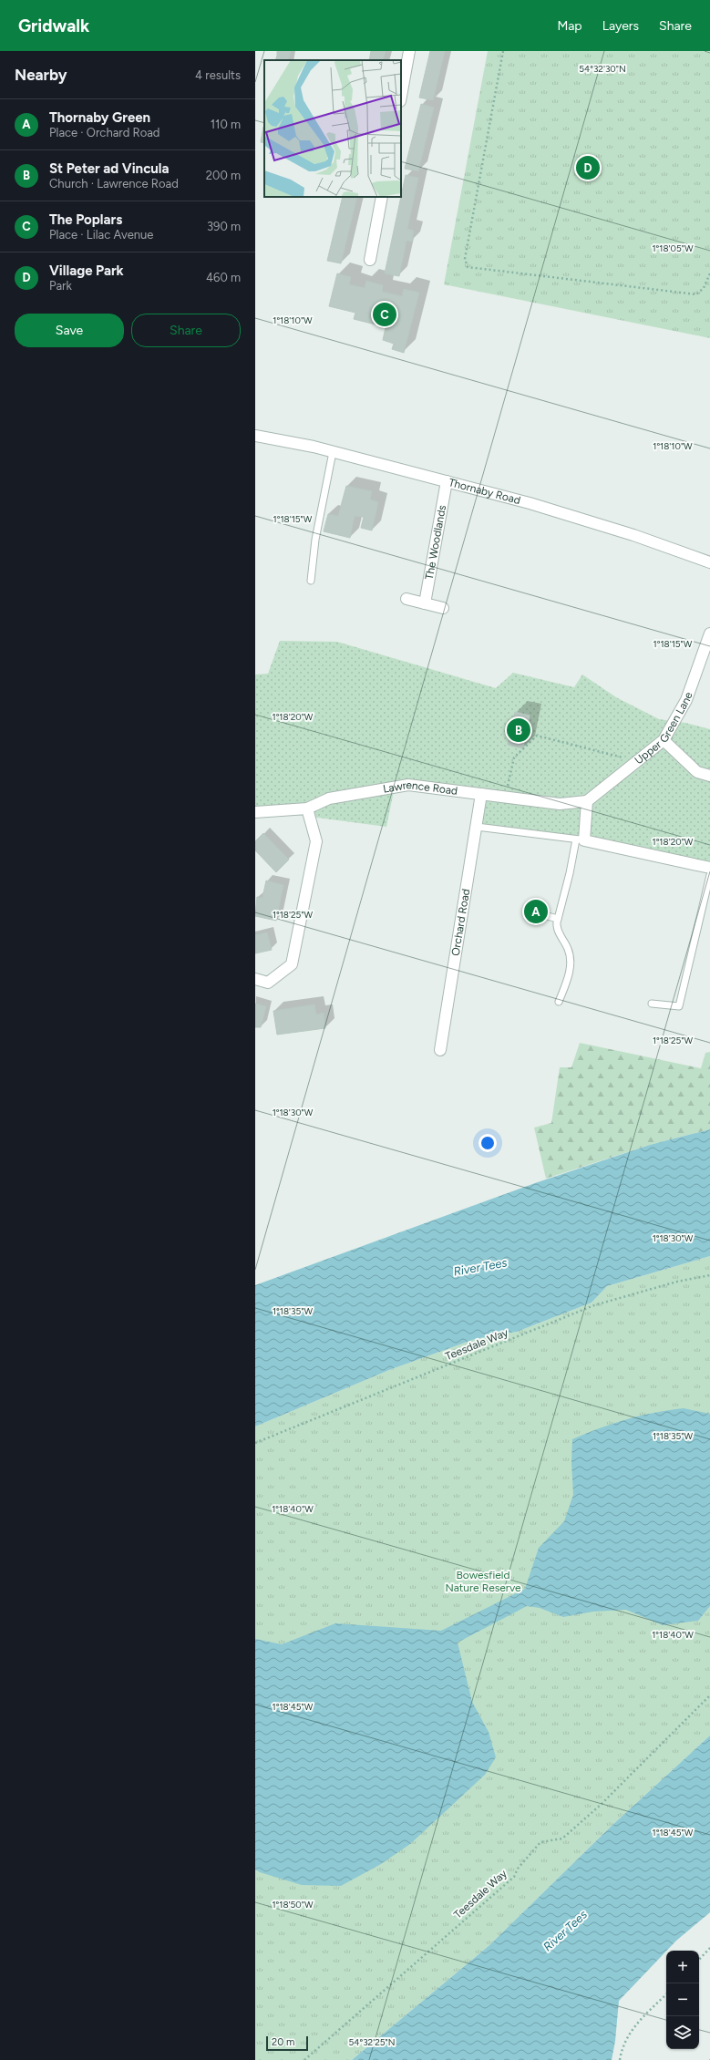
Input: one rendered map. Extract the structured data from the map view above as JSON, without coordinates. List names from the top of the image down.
{
  "streets": {
    "street": [
      "Thornaby Road",
      "The Woodlands",
      "Upper Green Lane",
      "Lawrence Road",
      "Orchard Road"
    ],
    "path": ["Teesdale Way"]
  },
  "crossings": [
    ["Thornaby Road", "The Woodlands"],
    ["Upper Green Lane", "Lawrence Road"],
    ["Lawrence Road", "Orchard Road"]
  ],
  "water": ["River Tees"],
  "parks": ["Bowesfield Nature Reserve"],
  "scale_bar": "20 m",
  "page": {
    "header": "Gridwalk",
    "nav": ["Map", "Layers", "Share"],
    "heading": ["Nearby", "4 results"],
    "list": [
      {
        "mark": "A",
        "name": "Thornaby Green",
        "note": "Place · Orchard Road",
        "value": "110 m"
      },
      {
        "mark": "B",
        "name": "St Peter ad Vincula",
        "note": "Church · Lawrence Road",
        "value": "200 m"
      },
      {
        "mark": "C",
        "name": "The Poplars",
        "note": "Place · Lilac Avenue",
        "value": "390 m"
      },
      {
        "mark": "D",
        "name": "Village Park",
        "note": "Park",
        "value": "460 m"
      }
    ],
    "pins": [
      "D",
      "C",
      "B",
      "A"
    ],
    "buttons": ["Save", "Share"],
    "map_buttons": ["+", "−"],
    "scale": "20 m"
  },
  "coordinates": [
    "54°32'30\"N",
    "1°18'05\"W",
    "1°18'10\"W",
    "1°18'15\"W",
    "1°18'20\"W",
    "1°18'25\"W",
    "1°18'30\"W",
    "1°18'35\"W",
    "1°18'40\"W",
    "1°18'45\"W",
    "1°18'50\"W",
    "54°32'25\"N"
  ]
}
